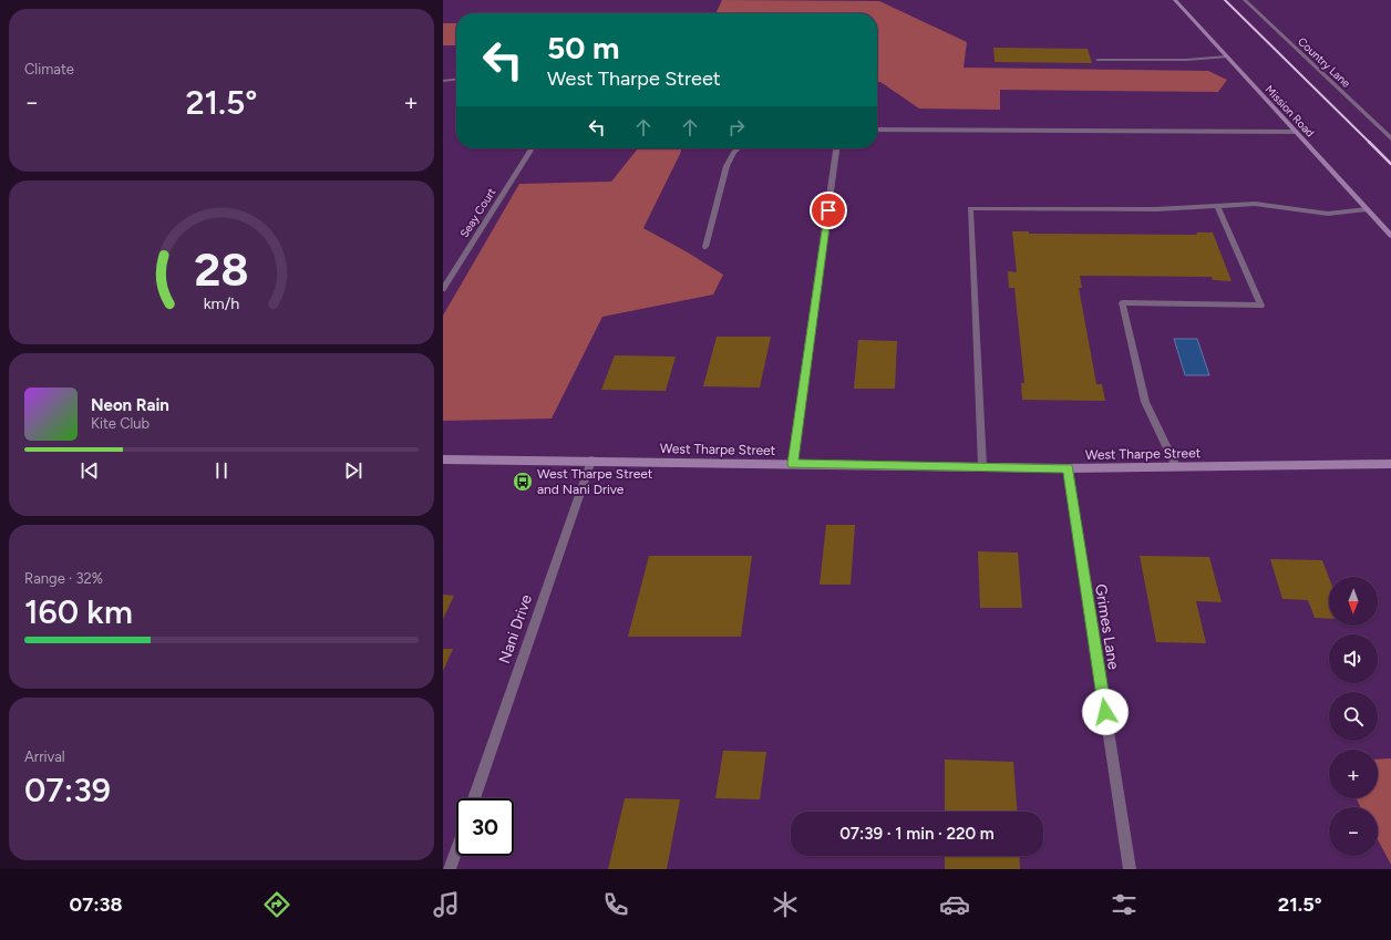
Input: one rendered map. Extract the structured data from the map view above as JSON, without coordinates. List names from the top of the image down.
{
  "streets": {
    "main road": ["Mission Road", "West Tharpe Street"],
    "street": [
      "Country Lane",
      "Seay Court",
      "Grimes Lane",
      "Nani Drive"
    ]
  },
  "crossings": [
    ["West Tharpe Street", "Grimes Lane"],
    ["West Tharpe Street", "Nani Drive"]
  ],
  "places": {
    "bus stop": ["West Tharpe Street and Nani Drive"]
  },
  "north": "bottom",
  "page": {
    "tile": [
      "Climate",
      ["Range · 32%", "160 km"],
      ["Arrival", "07:39"]
    ],
    "turn": ["50 m", "West Tharpe Street"],
    "heat": ["−", "21.5°", "+"],
    "song": ["Neon Rain", "Kite Club"],
    "map_buttons": ["+", "−"],
    "limit": "30",
    "trip": "07:39 · 1 min · 220 m",
    "tabs": ["07:38", "21.5°"],
    "gauge": ["28", "km/h"]
  }
}
